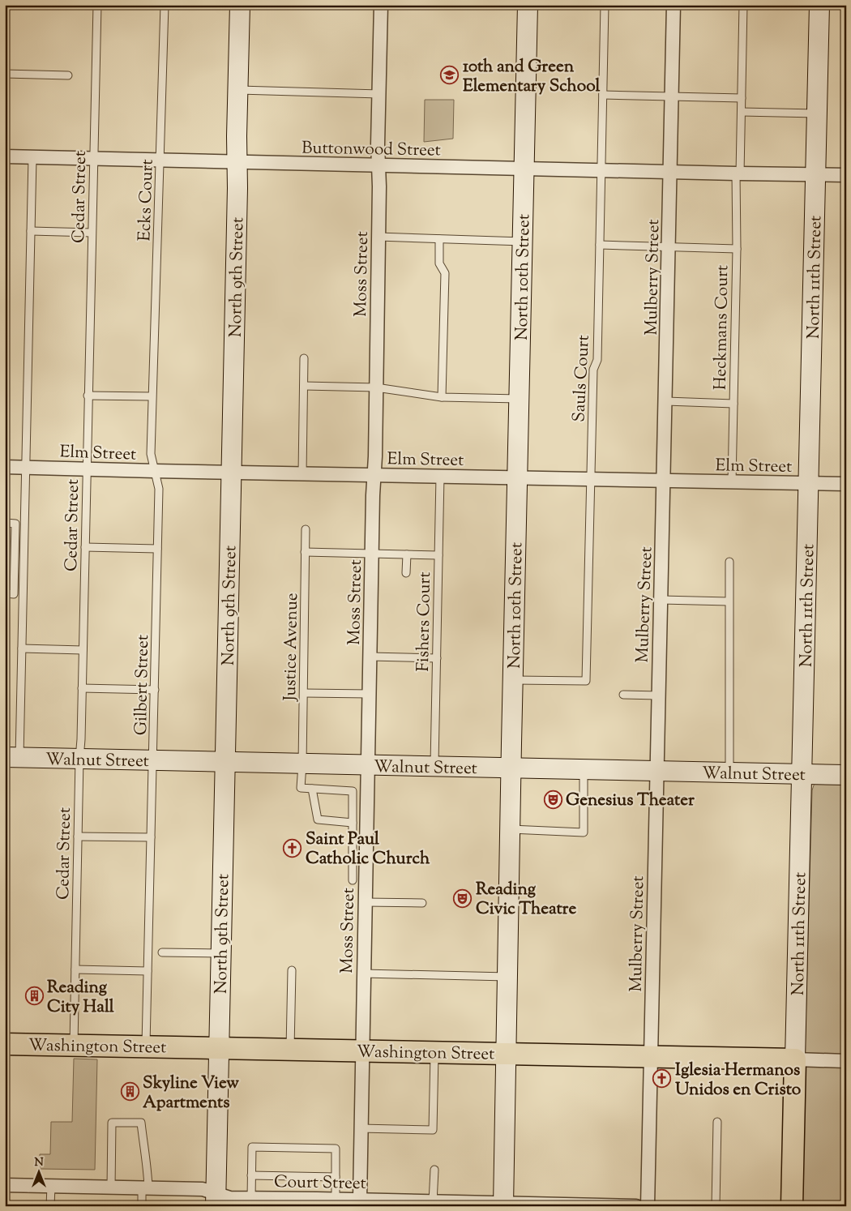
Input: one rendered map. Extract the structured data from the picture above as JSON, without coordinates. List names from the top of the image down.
{
  "streets": {
    "main road": ["North 11th Street", "Washington Street"],
    "street": [
      "Buttonwood Street",
      "Moss Street",
      "North 9th Street",
      "North 10th Street",
      "Mulberry Street",
      "Elm Street",
      "Walnut Street",
      "Court Street"
    ],
    "lane": [
      "Cedar Street",
      "Ecks Court",
      "Heckmans Court",
      "Sauls Court",
      "Fishers Court",
      "Justice Avenue",
      "Gilbert Street"
    ]
  },
  "crossings": [
    ["Buttonwood Street", "Cedar Street"],
    ["Buttonwood Street", "Ecks Court"],
    ["Buttonwood Street", "Moss Street"],
    ["Buttonwood Street", "North 9th Street"],
    ["Buttonwood Street", "North 10th Street"],
    ["Buttonwood Street", "Mulberry Street"],
    ["Buttonwood Street", "North 11th Street"],
    ["Buttonwood Street", "Heckmans Court"],
    ["Buttonwood Street", "Sauls Court"],
    ["Cedar Street", "Elm Street"],
    ["Cedar Street", "Walnut Street"],
    ["Cedar Street", "Washington Street"],
    ["Ecks Court", "Gilbert Street"],
    ["Moss Street", "Elm Street"],
    ["Moss Street", "Walnut Street"],
    ["Moss Street", "Washington Street"],
    ["Moss Street", "Court Street"],
    ["North 9th Street", "Elm Street"],
    ["North 9th Street", "Walnut Street"],
    ["North 9th Street", "Washington Street"],
    ["North 9th Street", "Court Street"],
    ["North 10th Street", "Sauls Court"],
    ["North 10th Street", "Elm Street"],
    ["North 10th Street", "Walnut Street"],
    ["North 10th Street", "Washington Street"],
    ["North 10th Street", "Court Street"],
    ["Mulberry Street", "Elm Street"],
    ["Mulberry Street", "Walnut Street"],
    ["Mulberry Street", "Washington Street"],
    ["North 11th Street", "Elm Street"],
    ["North 11th Street", "Walnut Street"],
    ["North 11th Street", "Washington Street"],
    ["Heckmans Court", "Elm Street"],
    ["Sauls Court", "Elm Street"],
    ["Elm Street", "Fishers Court"],
    ["Elm Street", "Gilbert Street"],
    ["Fishers Court", "Walnut Street"],
    ["Justice Avenue", "Walnut Street"],
    ["Gilbert Street", "Walnut Street"],
    ["Gilbert Street", "Washington Street"]
  ],
  "places": {
    "school or university": ["10th and Green Elementary School"],
    "theatre": ["Genesius Theater", "Reading Civic Theatre"],
    "church": ["Saint Paul Catholic Church", "Iglesia Hermanos Unidos en Cristo"],
    "building": ["Reading City Hall", "Skyline View Apartments"]
  },
  "north": "top"
}
